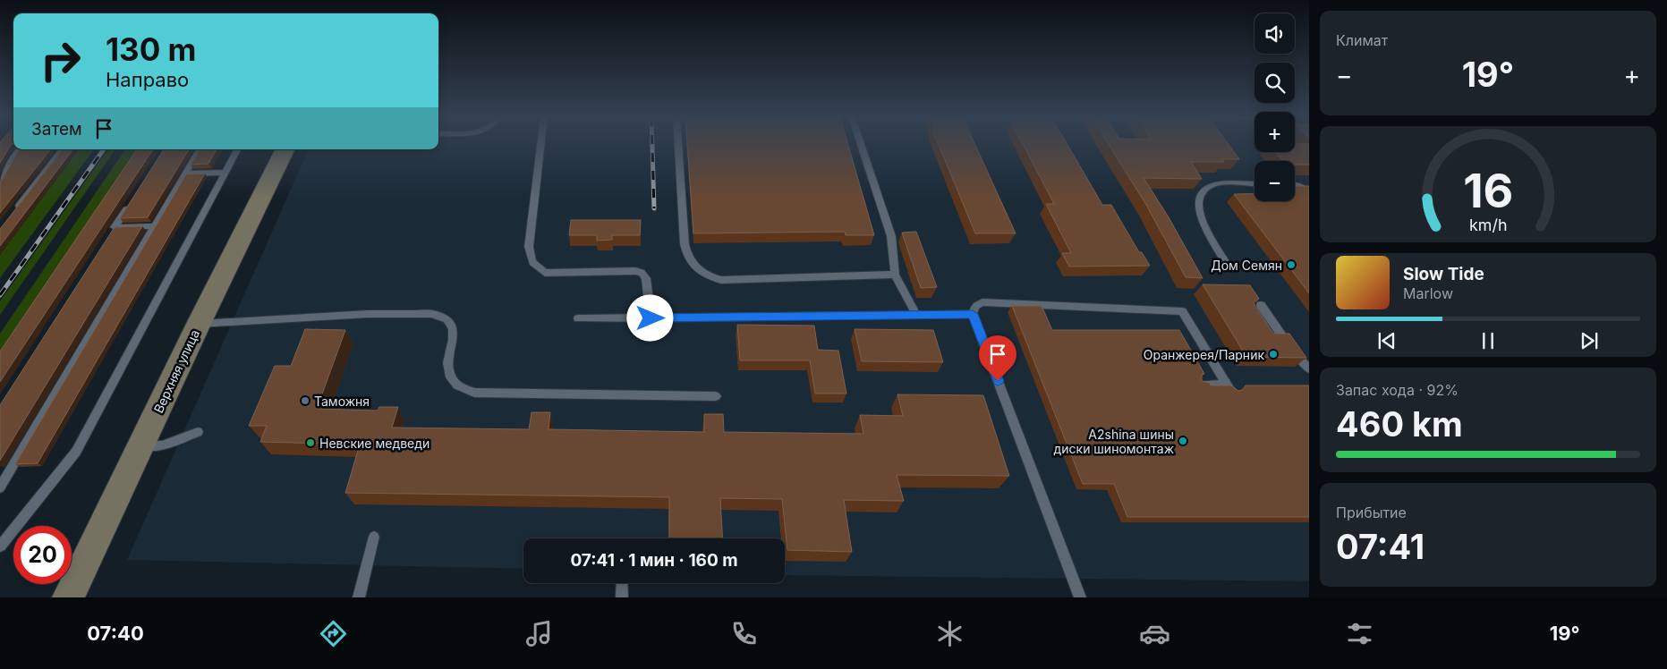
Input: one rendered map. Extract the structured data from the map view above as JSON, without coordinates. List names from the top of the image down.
{
  "streets": {
    "street": ["Верхняя улица"]
  },
  "places": [
    "Дом Семян",
    "Оранжерея/Парник",
    "Таможня",
    "A2shina шины диски шиномонтаж",
    "Невские медведи"
  ],
  "page": {
    "tile": [
      "Климат",
      ["Запас хода · 92%", "460 km"],
      ["Прибытие", "07:41"]
    ],
    "map_buttons": ["+", "−"],
    "turn": ["130 m", "Направо"],
    "heat": ["−", "19°", "+"],
    "then": "Затем",
    "song": ["Slow Tide", "Marlow"],
    "limit": "20",
    "trip": "07:41 · 1 мин · 160 m",
    "tabs": ["07:40", "19°"],
    "gauge": ["16", "km/h"]
  }
}
